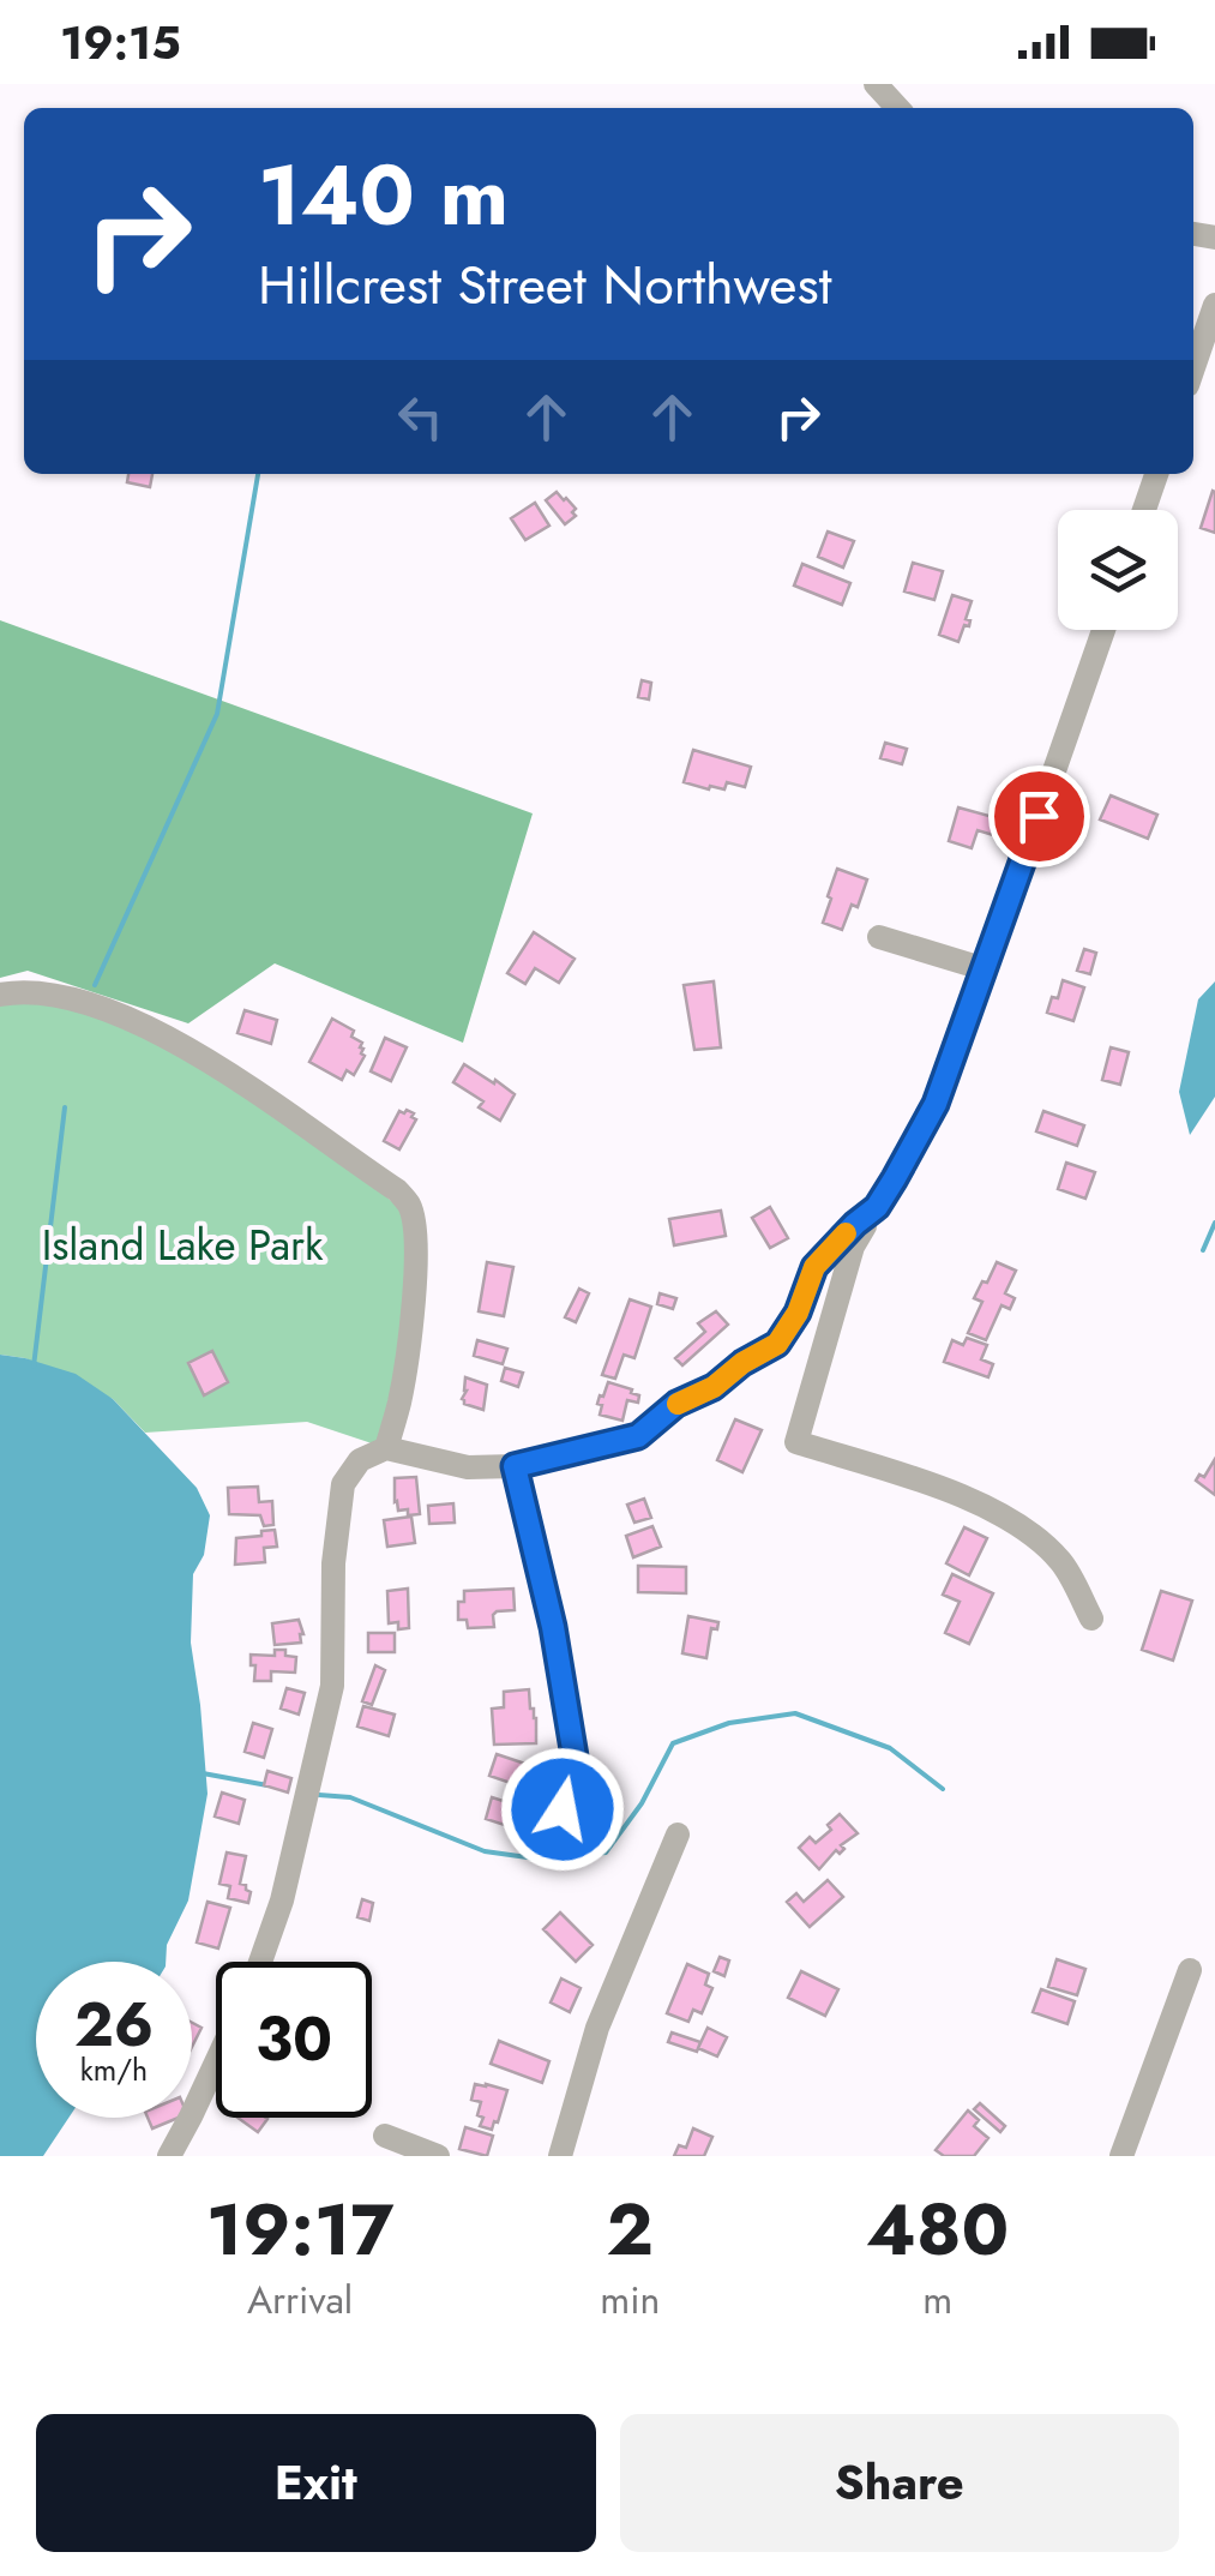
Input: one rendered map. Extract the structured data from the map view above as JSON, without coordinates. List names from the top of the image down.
{
  "parks": ["Island Lake Park"],
  "page": {
    "status": "19:15",
    "turn": ["140 m", "Hillcrest Street Northwest"],
    "speed": "26 km/h",
    "limit": "30",
    "eta": [
      "19:17",
      "Arrival",
      "2",
      "min",
      "480",
      "m"
    ],
    "buttons": ["Exit", "Share"]
  }
}
